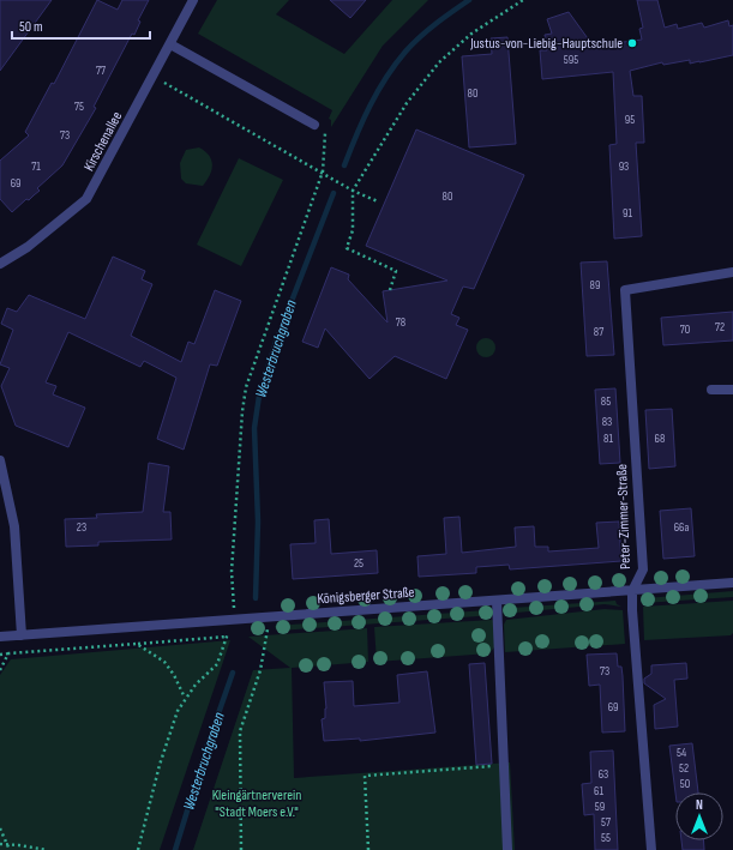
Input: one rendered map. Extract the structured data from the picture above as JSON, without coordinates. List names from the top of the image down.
{
  "streets": {
    "street": ["Kirschenallee", "Peter-Zimmer-Straße", "Königsberger Straße"]
  },
  "crossings": [
    ["Peter-Zimmer-Straße", "Königsberger Straße"]
  ],
  "water": ["Westerbruchgraben"],
  "parks": ["Kleingärtnerverein \"Stadt Moers e.V.\""],
  "places": ["Justus-von-Liebig-Hauptschule"],
  "house_numbers": [
    "595",
    "77",
    "80",
    "75",
    "95",
    "73",
    "71",
    "93",
    "69",
    "80",
    "91",
    "89",
    "78",
    "72",
    "70",
    "87",
    "85",
    "83",
    "81",
    "68",
    "23",
    "66a",
    "25",
    "73",
    "69",
    "54",
    "52",
    "63",
    "50",
    "61",
    "59",
    "57",
    "55"
  ],
  "scale_bar": "50 m",
  "north": "top"
}
